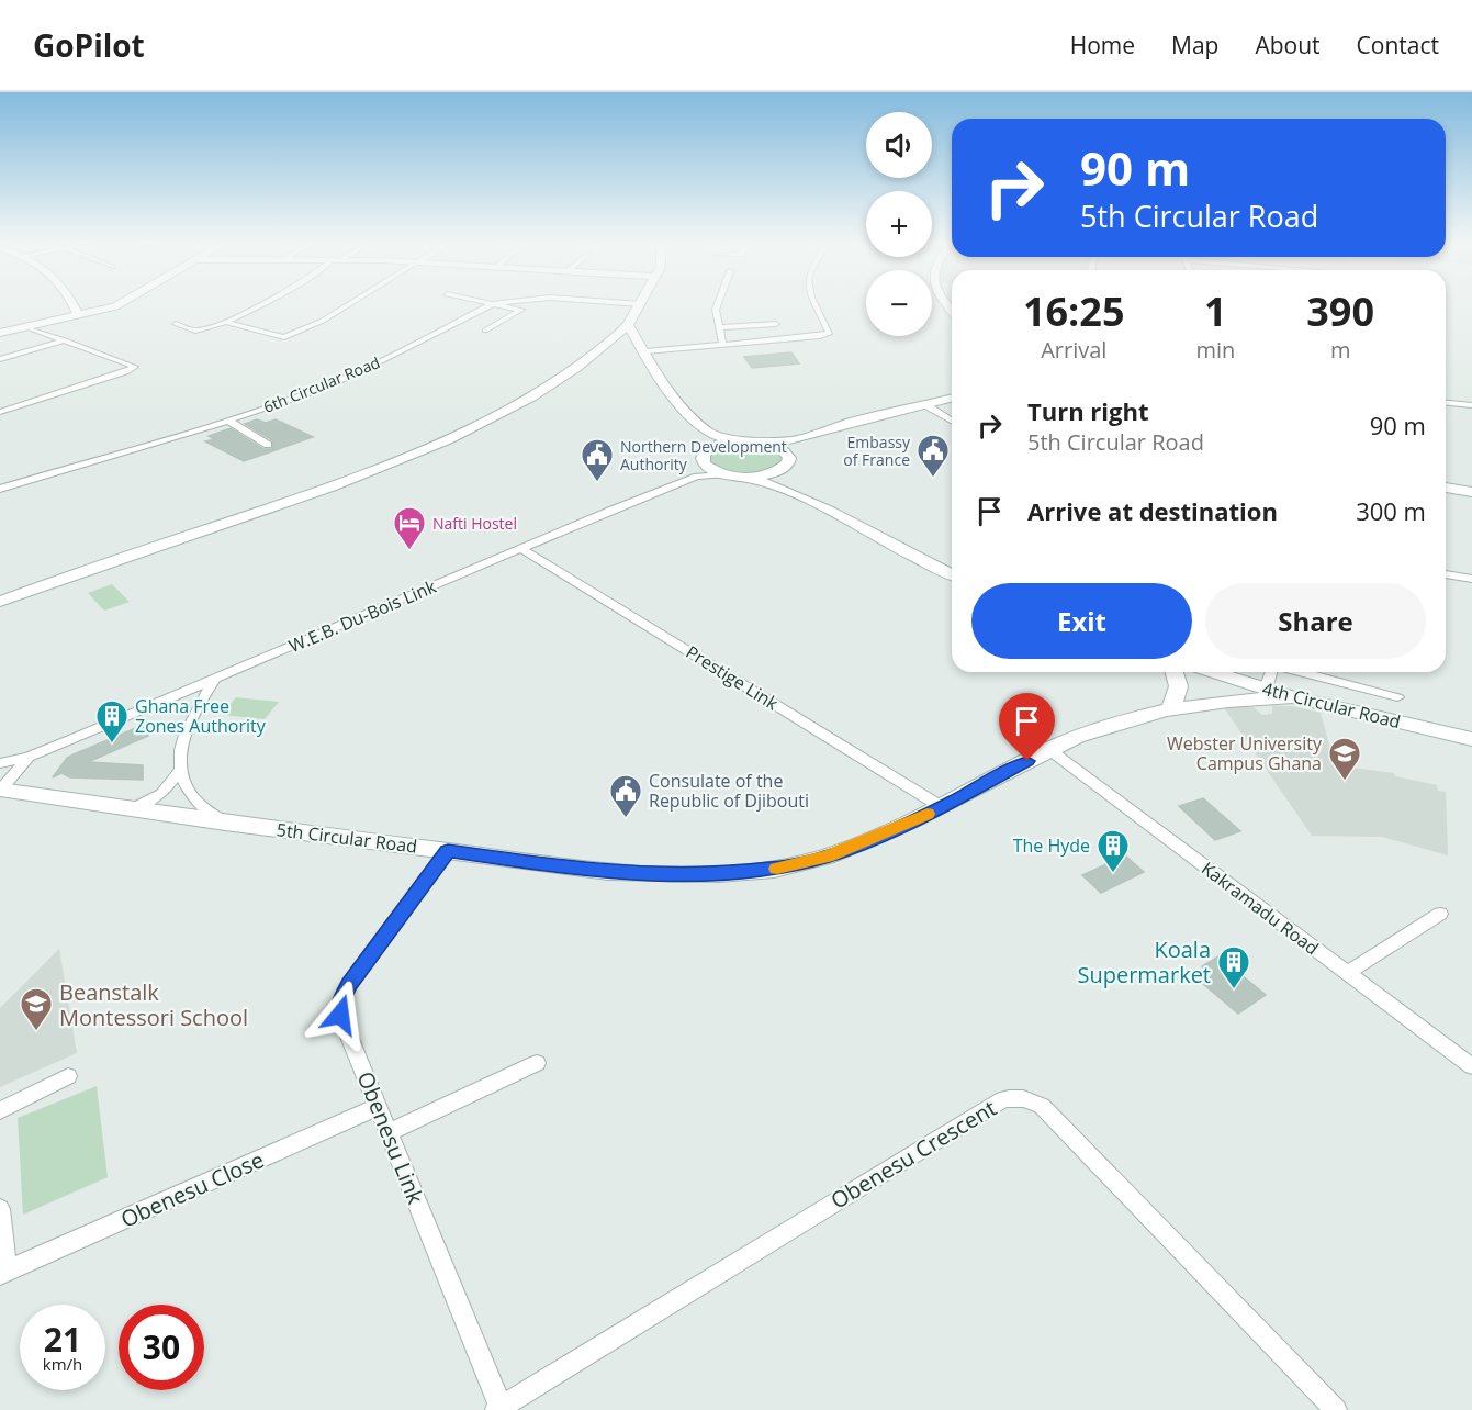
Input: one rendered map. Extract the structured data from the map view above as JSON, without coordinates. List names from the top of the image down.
{
  "streets": {
    "street": [
      "6th Circular Road",
      "W.E.B. Du-Bois Link",
      "Prestige Link",
      "4th Circular Road",
      "5th Circular Road",
      "Kakramadu Road",
      "Obenesu Link",
      "Obenesu Crescent",
      "Obenesu Close"
    ]
  },
  "crossings": [
    ["W.E.B. Du-Bois Link", "Prestige Link"],
    ["W.E.B. Du-Bois Link", "5th Circular Road"],
    ["Prestige Link", "5th Circular Road"],
    ["4th Circular Road", "5th Circular Road"],
    ["5th Circular Road", "Kakramadu Road"],
    ["5th Circular Road", "Obenesu Link"],
    ["Obenesu Link", "Obenesu Crescent"],
    ["Obenesu Link", "Obenesu Close"]
  ],
  "places": {
    "public building": ["Embassy of France", "Northern Development Authority", "Consulate of the Republic of Djibouti"],
    "hotel": ["Nafti Hostel"],
    "building": ["Ghana Free Zones Authority", "The Hyde", "Koala Supermarket"],
    "school or university": ["Webster University Campus Ghana", "Beanstalk Montessori School"]
  },
  "page": {
    "header": "GoPilot",
    "nav": [
      "Home",
      "Map",
      "About",
      "Contact"
    ],
    "map_buttons": ["+", "−"],
    "turn": ["90 m", "5th Circular Road"],
    "eta": [
      "16:25",
      "Arrival",
      "1",
      "min",
      "390",
      "m"
    ],
    "list": [
      {
        "name": "Turn right",
        "note": "5th Circular Road",
        "value": "90 m"
      },
      {
        "name": "Arrive at destination",
        "value": "300 m"
      }
    ],
    "buttons": ["Exit", "Share"],
    "speed": "21 km/h",
    "limit": "30"
  }
}
